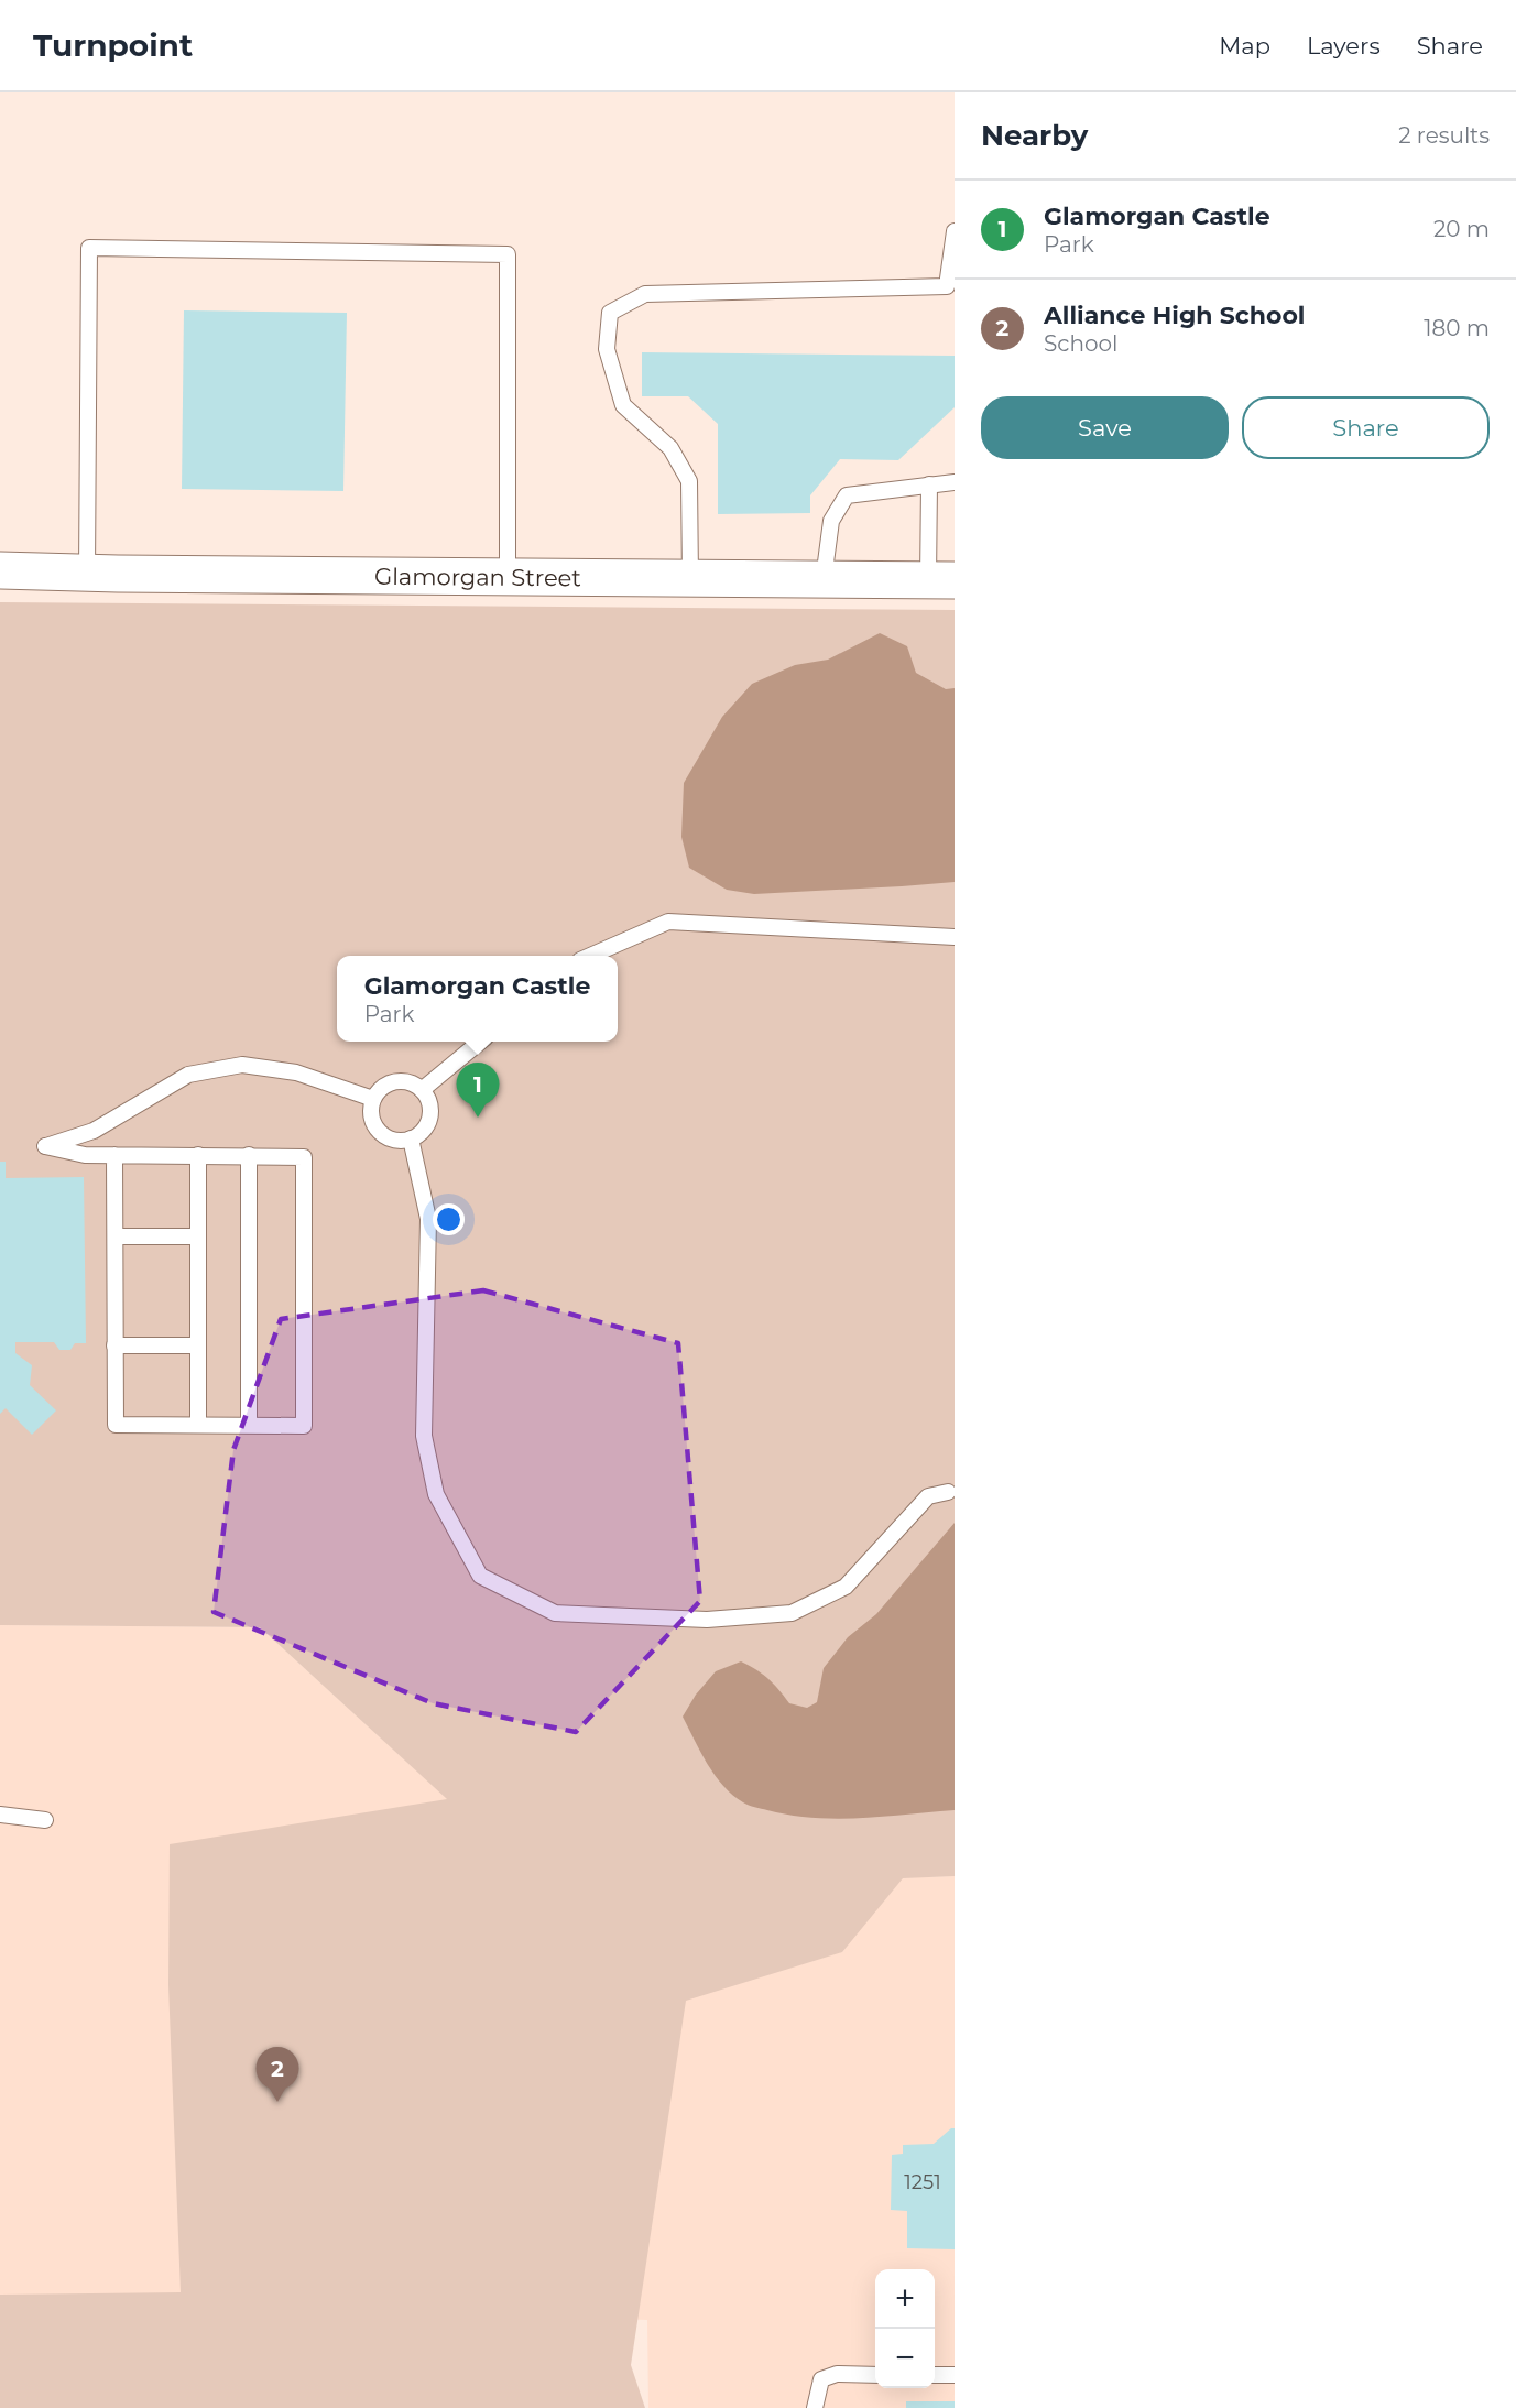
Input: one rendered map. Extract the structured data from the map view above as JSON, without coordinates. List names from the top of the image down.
{
  "streets": {
    "street": ["Glamorgan Street"]
  },
  "house_numbers": ["1251"],
  "page": {
    "header": "Turnpoint",
    "nav": ["Map", "Layers", "Share"],
    "heading": ["Nearby", "2 results"],
    "list": [
      {
        "mark": "1",
        "name": "Glamorgan Castle",
        "note": "Park",
        "value": "20 m"
      },
      {
        "mark": "2",
        "name": "Alliance High School",
        "note": "School",
        "value": "180 m"
      }
    ],
    "buttons": ["Save", "Share"],
    "popup": ["Glamorgan Castle", "Park"],
    "pins": ["1", "2"],
    "map_buttons": ["+", "−"]
  }
}
